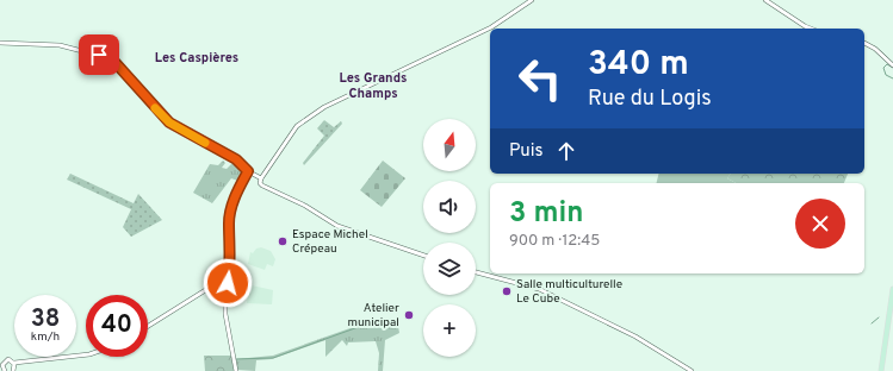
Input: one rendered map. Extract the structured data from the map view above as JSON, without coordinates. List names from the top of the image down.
{
  "districts": ["Les Caspières", "Les Grands Champs"],
  "places": ["Espace Michel Crépeau", "Salle multiculturelle Le Cube", "Atelier municipal"],
  "north": "top",
  "page": {
    "turn": ["340 m", "Rue du Logis"],
    "map_buttons": "+",
    "then": "Puis",
    "heading": ["3 min", "900 m · 12:45"],
    "speed": "38 km/h",
    "limit": "40"
  }
}
